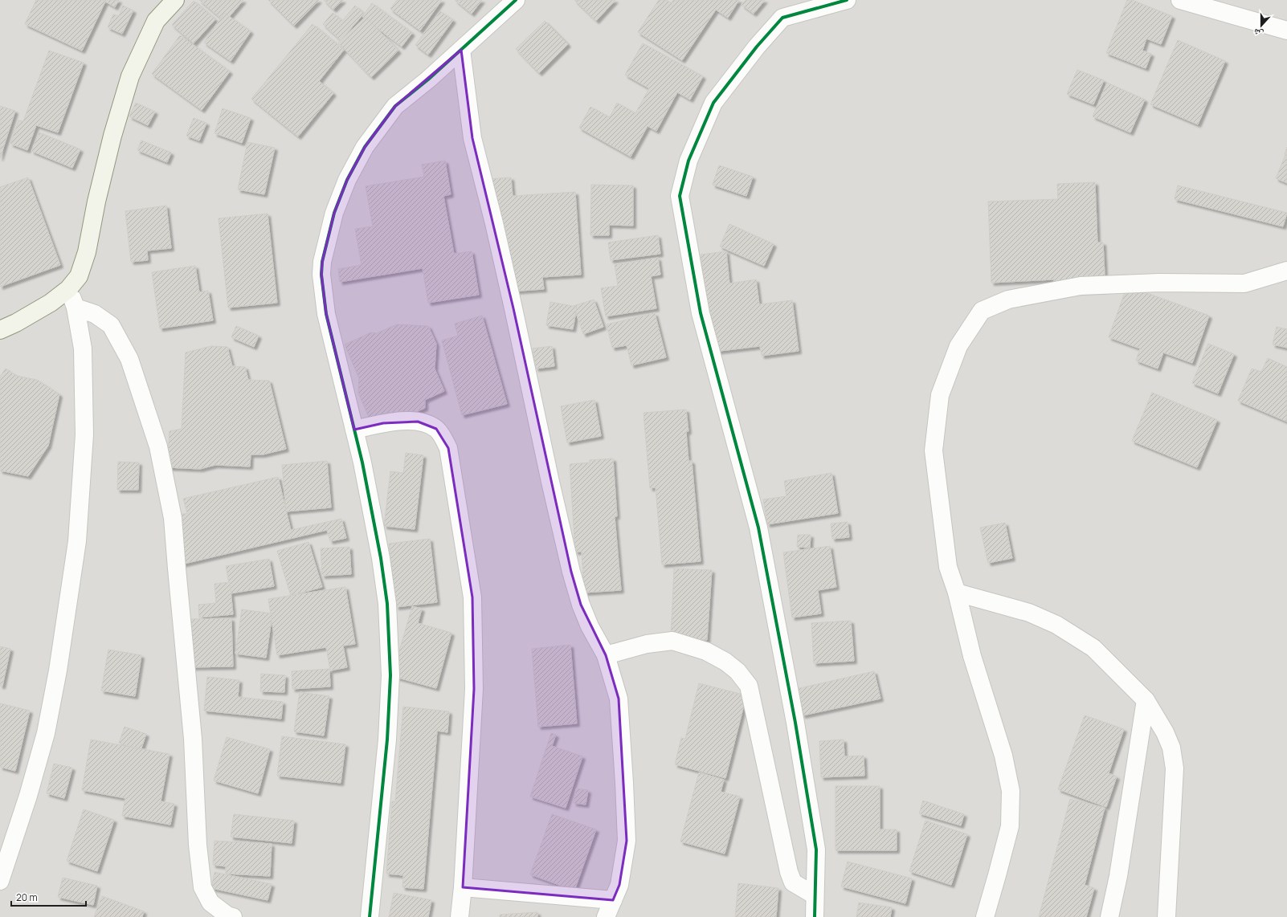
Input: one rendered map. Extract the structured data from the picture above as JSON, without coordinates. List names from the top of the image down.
{
  "scale_bar": "20 m",
  "north": "bottom"
}
